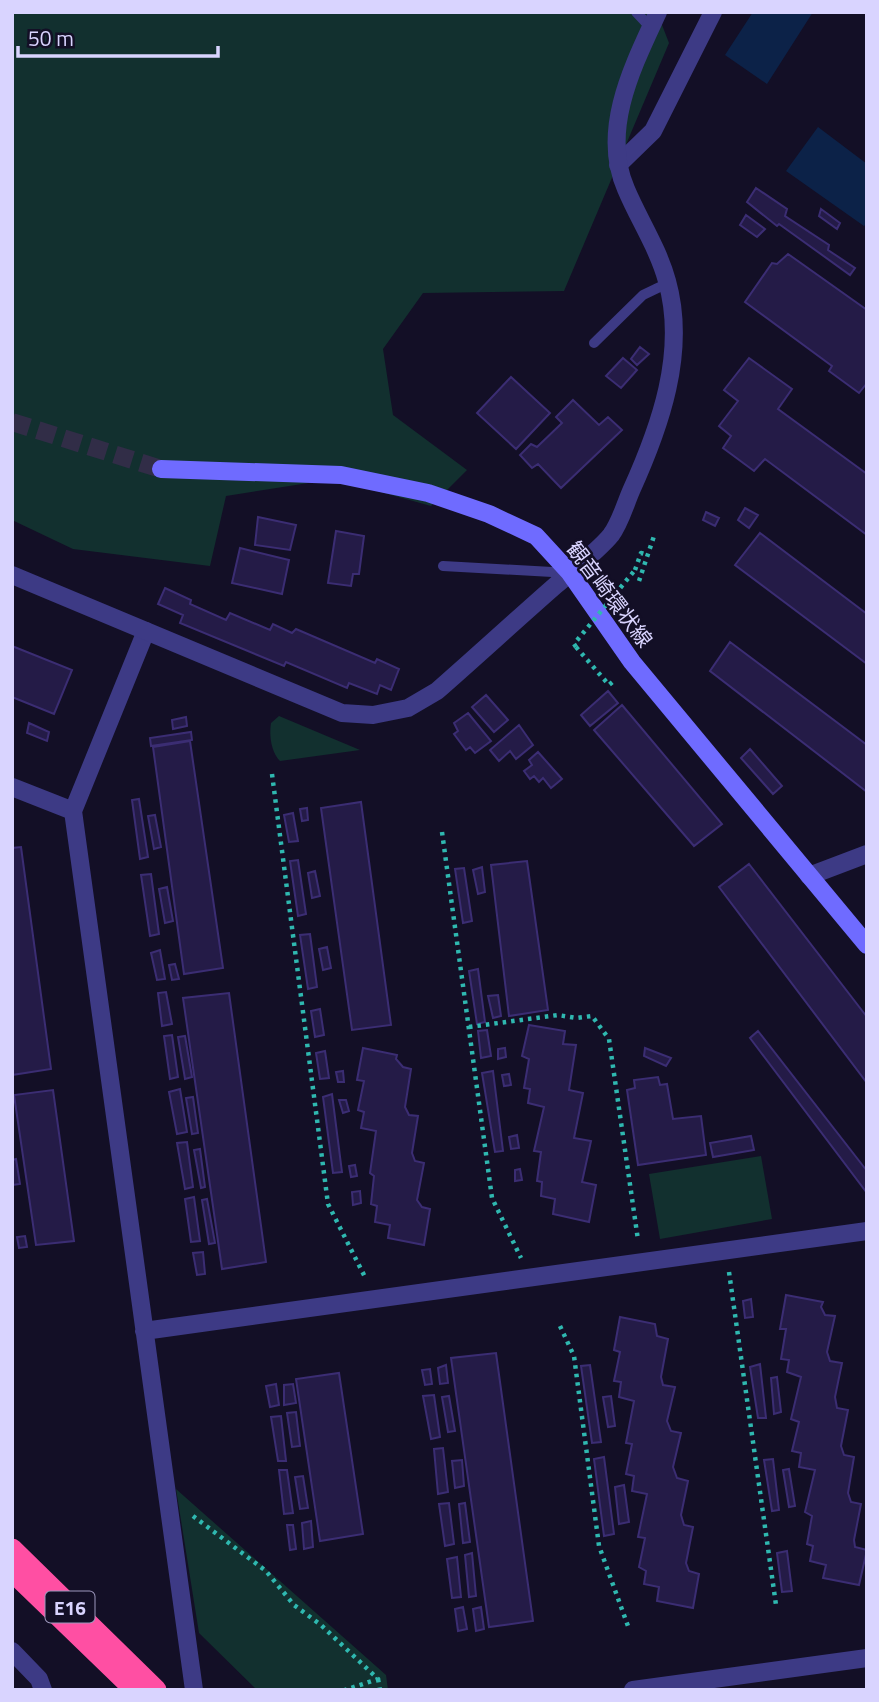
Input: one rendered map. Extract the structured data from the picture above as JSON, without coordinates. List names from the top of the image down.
{
  "streets": {
    "highway": ["E16"],
    "main road": ["観音崎環状線"]
  },
  "scale_bar": "50 m"
}
